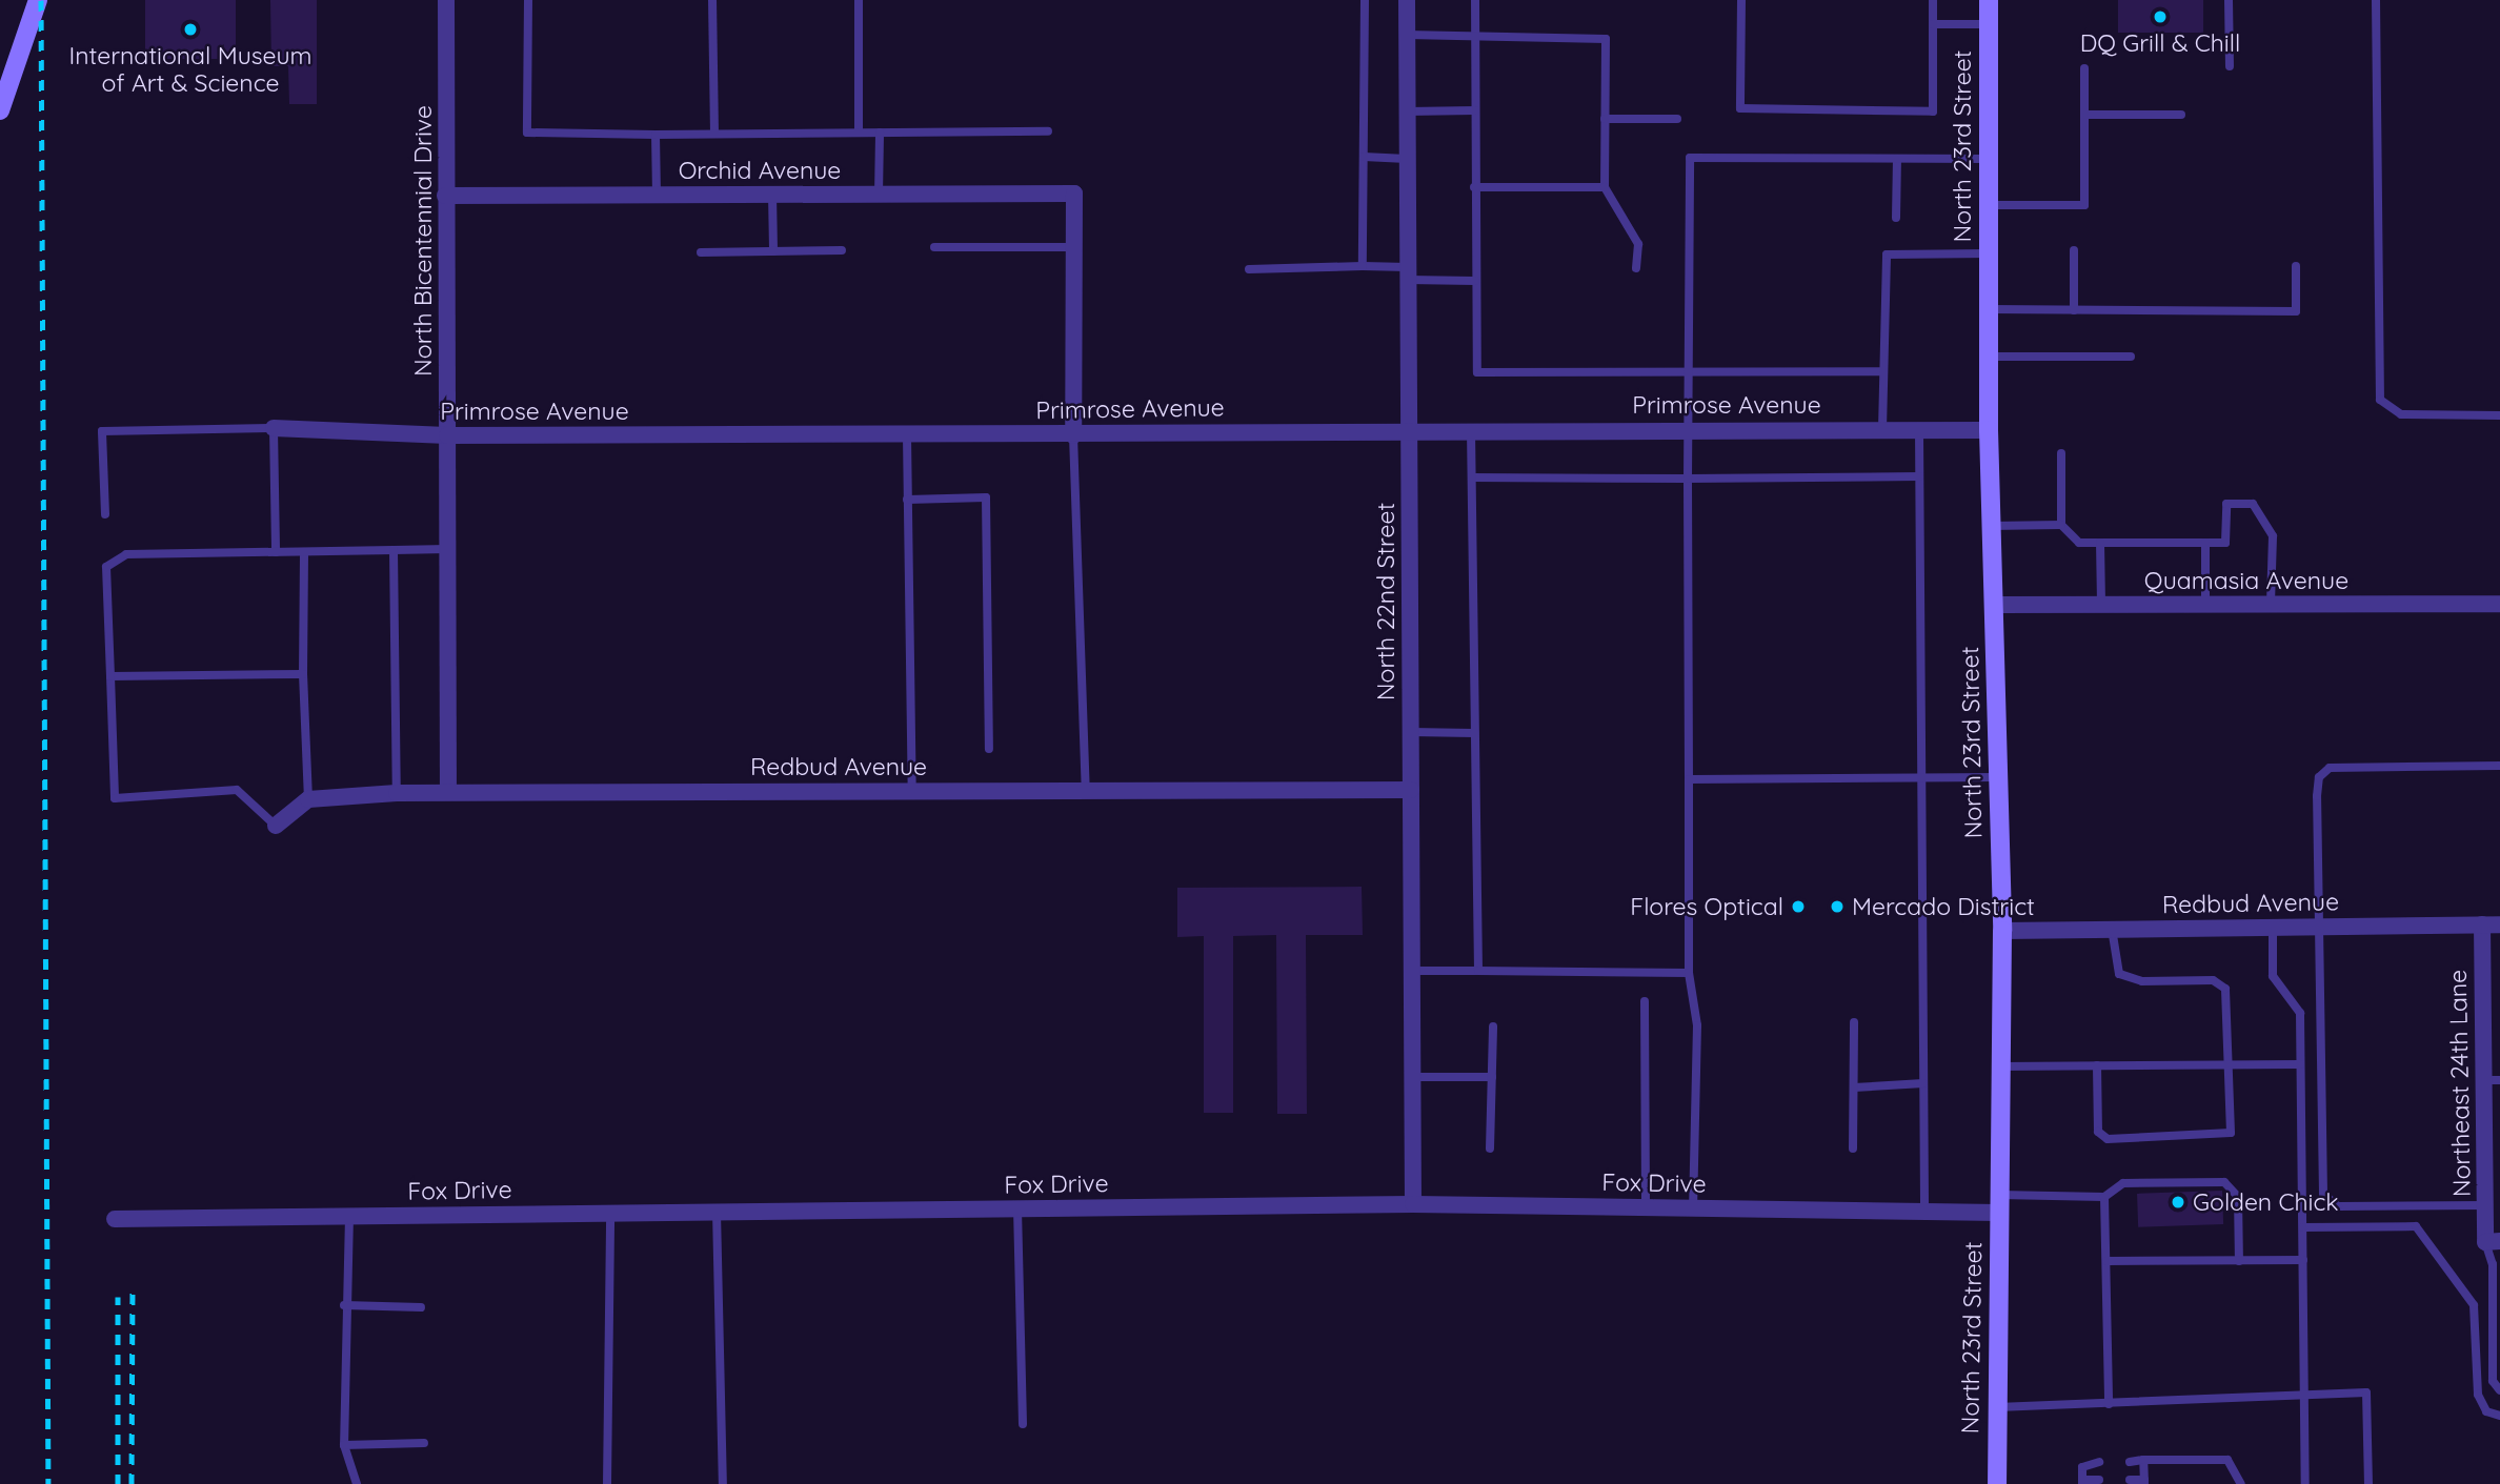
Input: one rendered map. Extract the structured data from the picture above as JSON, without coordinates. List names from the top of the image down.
{
  "streets": {
    "main road": ["North 23rd Street"],
    "street": [
      "Orchid Avenue",
      "North Bicentennial Drive",
      "Primrose Avenue",
      "Quamasia Avenue",
      "North 22nd Street",
      "Redbud Avenue",
      "Northeast 24th Lane",
      "Fox Drive"
    ]
  },
  "crossings": [
    ["North 23rd Street", "Primrose Avenue"],
    ["North 23rd Street", "Quamasia Avenue"],
    ["North 23rd Street", "Redbud Avenue"],
    ["North 23rd Street", "Fox Drive"],
    ["Orchid Avenue", "North Bicentennial Drive"],
    ["North Bicentennial Drive", "Primrose Avenue"],
    ["North Bicentennial Drive", "Redbud Avenue"],
    ["Primrose Avenue", "North 22nd Street"],
    ["North 22nd Street", "Redbud Avenue"],
    ["North 22nd Street", "Fox Drive"],
    ["Redbud Avenue", "Northeast 24th Lane"]
  ],
  "places": [
    "DQ Grill & Chill",
    "International Museum of Art & Science",
    "Flores Optical",
    "Mercado District",
    "Golden Chick"
  ]
}
